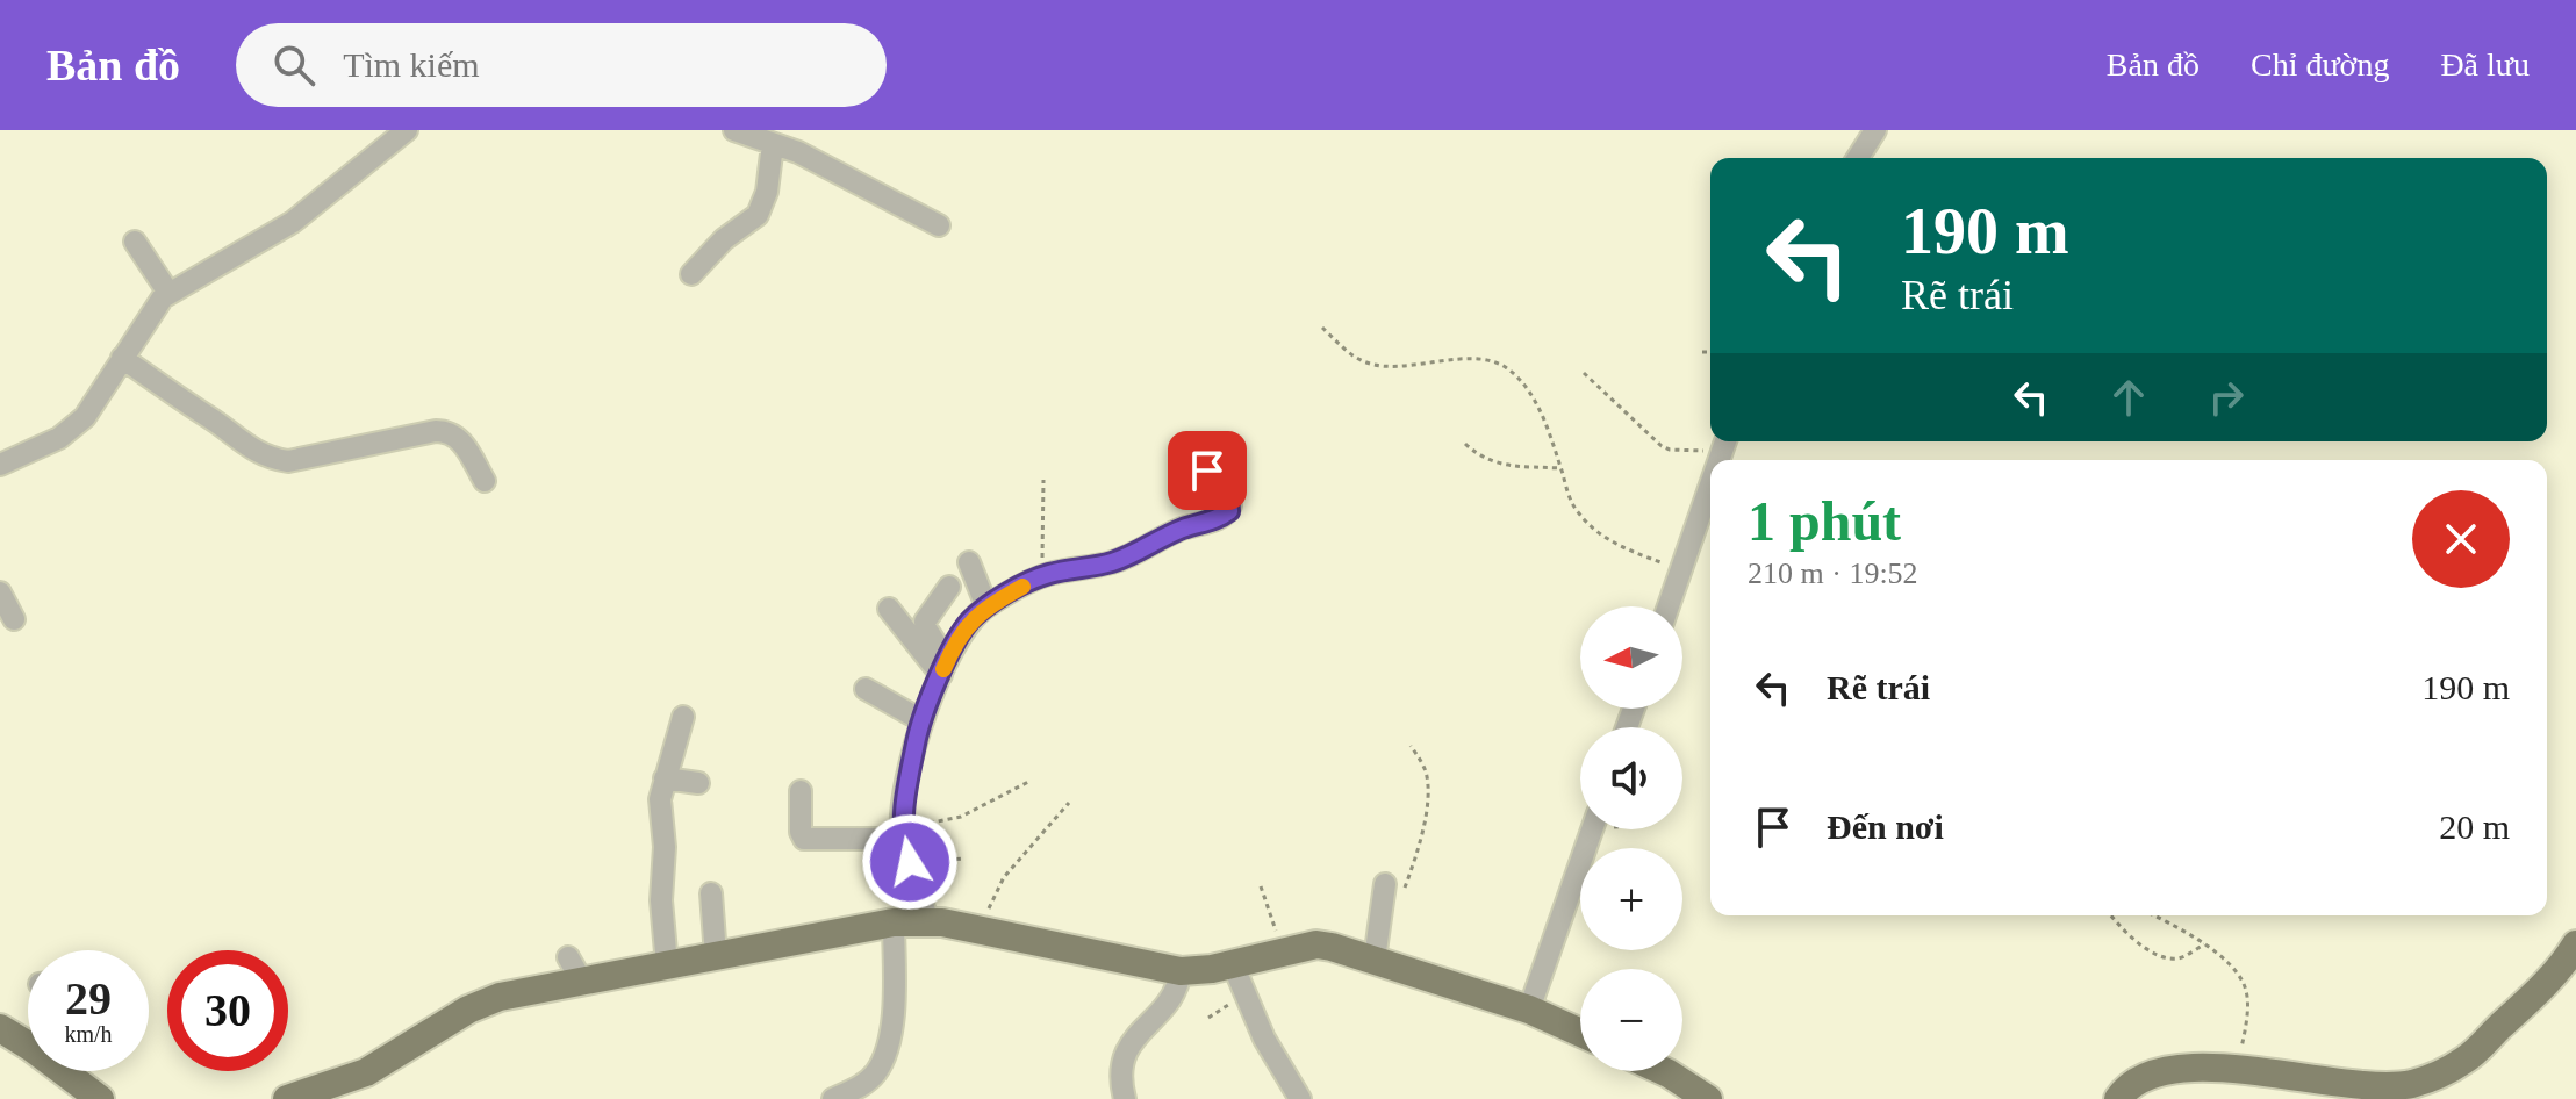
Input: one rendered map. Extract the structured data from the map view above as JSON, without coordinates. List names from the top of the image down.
{
  "north": "left",
  "page": {
    "header": "Bản đồ",
    "search": "Tìm kiếm",
    "nav": ["Bản đồ", "Chỉ đường", "Đã lưu"],
    "turn": ["190 m", "Rẽ trái"],
    "heading": ["1 phút", "210 m · 19:52"],
    "map_buttons": ["+", "−"],
    "list": [
      {
        "name": "Rẽ trái",
        "value": "190 m"
      },
      {
        "name": "Đến nơi",
        "value": "20 m"
      }
    ],
    "speed": "29 km/h",
    "limit": "30"
  }
}
